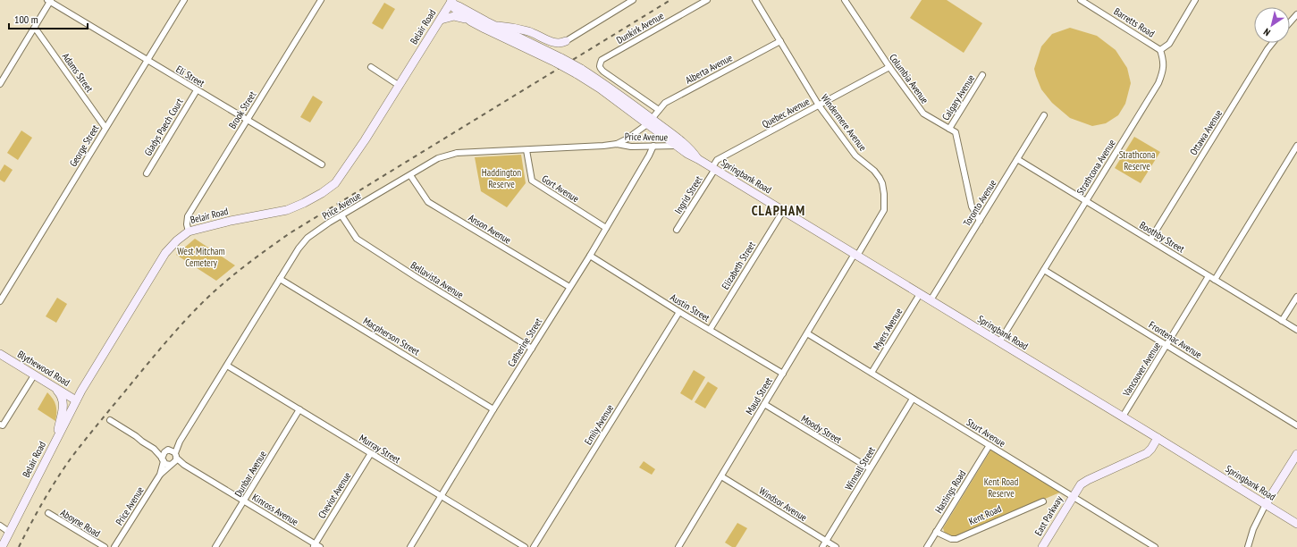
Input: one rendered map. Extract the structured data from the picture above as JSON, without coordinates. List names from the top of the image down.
{
  "streets": {
    "main road": [
      "Belair Road",
      "Springbank Road",
      "Blythewood Road",
      "East Parkway"
    ],
    "street": [
      "Barretts Road",
      "Dunkirk Avenue",
      "Alberta Avenue",
      "Adams Street",
      "Eli Street",
      "Columbia Avenue",
      "Calgary Avenue",
      "Brook Street",
      "Quebec Avenue",
      "Windermere Avenue",
      "Gladys Paech Court",
      "Ottawa Avenue",
      "Price Avenue",
      "George Street",
      "Strathcona Avenue",
      "Gort Avenue",
      "Ingrid Street",
      "Toronto Avenue",
      "Anson Avenue",
      "Boothby Street",
      "Elizabeth Street",
      "Bellavista Avenue",
      "Austin Street",
      "Myers Avenue",
      "Macpherson Street",
      "Frontenac Avenue",
      "Catherine Street",
      "Vancouver Avenue",
      "Maud Street",
      "Emily Avenue",
      "Moody Street",
      "Sturt Avenue",
      "Murray Street",
      "Winnall Street",
      "Dunbar Avenue",
      "Hastings Road",
      "Cheviot Avenue",
      "Windsor Avenue",
      "Kinross Avenue",
      "Kent Road",
      "Aboyne Road"
    ]
  },
  "crossings": [
    ["Barretts Road", "Strathcona Avenue"],
    ["Belair Road", "Brook Street"],
    ["Belair Road", "Springbank Road"],
    ["Belair Road", "Blythewood Road"],
    ["Dunkirk Avenue", "Alberta Avenue"],
    ["Alberta Avenue", "Windermere Avenue"],
    ["Alberta Avenue", "Price Avenue"],
    ["Alberta Avenue", "Springbank Road"],
    ["Adams Street", "George Street"],
    ["Eli Street", "Brook Street"],
    ["Eli Street", "Gladys Paech Court"],
    ["Eli Street", "George Street"],
    ["Columbia Avenue", "Calgary Avenue"],
    ["Columbia Avenue", "Quebec Avenue"],
    ["Columbia Avenue", "Toronto Avenue"],
    ["Quebec Avenue", "Windermere Avenue"],
    ["Quebec Avenue", "Springbank Road"],
    ["Quebec Avenue", "Ingrid Street"],
    ["Windermere Avenue", "Springbank Road"],
    ["Windermere Avenue", "Maud Street"],
    ["Ottawa Avenue", "Boothby Street"],
    ["Price Avenue", "Springbank Road"],
    ["Price Avenue", "Gort Avenue"],
    ["Price Avenue", "Anson Avenue"],
    ["Price Avenue", "Bellavista Avenue"],
    ["Price Avenue", "Macpherson Street"],
    ["Price Avenue", "Catherine Street"],
    ["Price Avenue", "Murray Street"],
    ["Price Avenue", "Kinross Avenue"],
    ["Strathcona Avenue", "Springbank Road"],
    ["Strathcona Avenue", "Boothby Street"],
    ["Strathcona Avenue", "Frontenac Avenue"],
    ["Springbank Road", "Ingrid Street"],
    ["Springbank Road", "Toronto Avenue"],
    ["Springbank Road", "Elizabeth Street"],
    ["Springbank Road", "Myers Avenue"],
    ["Springbank Road", "Vancouver Avenue"],
    ["Springbank Road", "Maud Street"],
    ["Gort Avenue", "Catherine Street"],
    ["Toronto Avenue", "Boothby Street"],
    ["Anson Avenue", "Catherine Street"],
    ["Boothby Street", "Vancouver Avenue"],
    ["Elizabeth Street", "Austin Street"],
    ["Bellavista Avenue", "Catherine Street"],
    ["Austin Street", "Catherine Street"],
    ["Austin Street", "Maud Street"],
    ["Austin Street", "Emily Avenue"],
    ["Myers Avenue", "Sturt Avenue"],
    ["Macpherson Street", "Catherine Street"],
    ["Frontenac Avenue", "Vancouver Avenue"],
    ["Catherine Street", "Murray Street"],
    ["Maud Street", "Moody Street"],
    ["Maud Street", "Sturt Avenue"],
    ["Maud Street", "Windsor Avenue"],
    ["Moody Street", "Winnall Street"],
    ["Sturt Avenue", "Winnall Street"],
    ["Sturt Avenue", "Hastings Road"],
    ["Sturt Avenue", "East Parkway"],
    ["Murray Street", "Dunbar Avenue"],
    ["Murray Street", "Cheviot Avenue"],
    ["Winnall Street", "Windsor Avenue"],
    ["Dunbar Avenue", "Kinross Avenue"],
    ["Hastings Road", "Kent Road"],
    ["Cheviot Avenue", "Kinross Avenue"]
  ],
  "districts": ["CLAPHAM"],
  "parks": [
    "Strathcona Reserve",
    "Haddington Reserve",
    "West Mitcham Cemetery",
    "Kent Road Reserve"
  ],
  "scale_bar": "100 m",
  "north": "bottom left"
}
